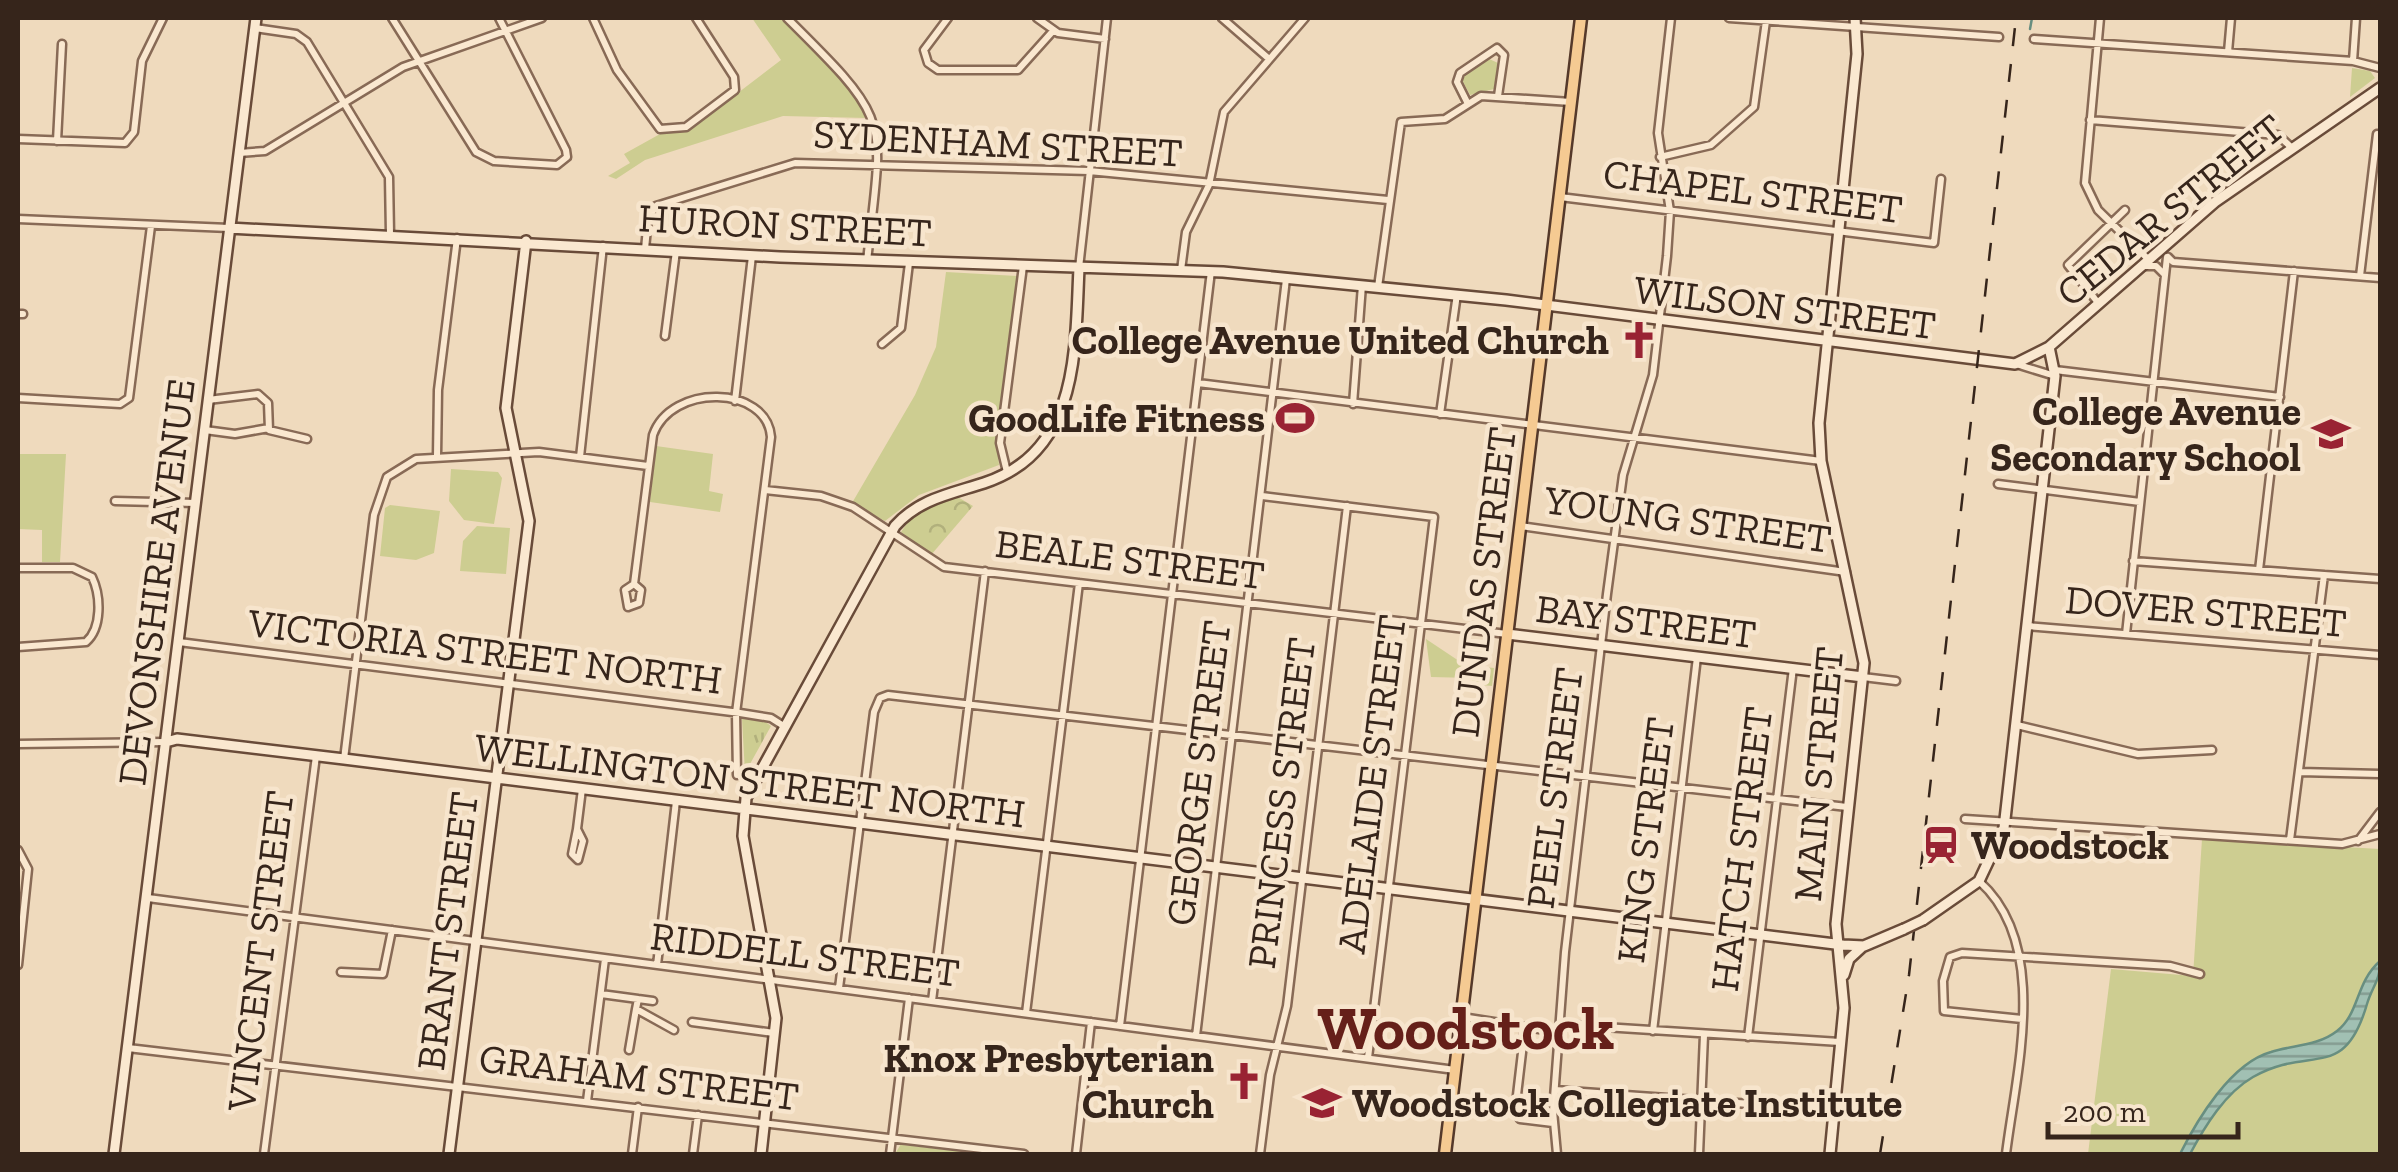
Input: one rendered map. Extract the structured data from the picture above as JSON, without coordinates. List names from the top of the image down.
{
  "streets": {
    "main road": [
      "CEDAR STREET",
      "HURON STREET",
      "WILSON STREET",
      "DEVONSHIRE AVENUE",
      "DUNDAS STREET",
      "BAY STREET",
      "MAIN STREET",
      "WELLINGTON STREET NORTH",
      "BRANT STREET"
    ],
    "street": [
      "SYDENHAM STREET",
      "CHAPEL STREET",
      "YOUNG STREET",
      "BEALE STREET",
      "DOVER STREET",
      "VICTORIA STREET NORTH",
      "GEORGE STREET",
      "ADELAIDE STREET",
      "PEEL STREET",
      "PRINCESS STREET",
      "KING STREET",
      "HATCH STREET",
      "VINCENT STREET",
      "RIDDELL STREET",
      "GRAHAM STREET"
    ]
  },
  "crossings": [
    ["SYDENHAM STREET", "HURON STREET"],
    ["CHAPEL STREET", "DUNDAS STREET"],
    ["CHAPEL STREET", "MAIN STREET"],
    ["CHAPEL STREET", "PEEL STREET"],
    ["HURON STREET", "WILSON STREET"],
    ["HURON STREET", "DEVONSHIRE AVENUE"],
    ["HURON STREET", "DUNDAS STREET"],
    ["HURON STREET", "GEORGE STREET"],
    ["HURON STREET", "BRANT STREET"],
    ["WILSON STREET", "DUNDAS STREET"],
    ["WILSON STREET", "MAIN STREET"],
    ["WILSON STREET", "PEEL STREET"],
    ["YOUNG STREET", "DUNDAS STREET"],
    ["YOUNG STREET", "MAIN STREET"],
    ["YOUNG STREET", "PEEL STREET"],
    ["BEALE STREET", "DUNDAS STREET"],
    ["BEALE STREET", "BAY STREET"],
    ["BEALE STREET", "GEORGE STREET"],
    ["BEALE STREET", "ADELAIDE STREET"],
    ["BEALE STREET", "PRINCESS STREET"],
    ["DEVONSHIRE AVENUE", "VICTORIA STREET NORTH"],
    ["DEVONSHIRE AVENUE", "WELLINGTON STREET NORTH"],
    ["DEVONSHIRE AVENUE", "RIDDELL STREET"],
    ["DEVONSHIRE AVENUE", "GRAHAM STREET"],
    ["DUNDAS STREET", "BAY STREET"],
    ["DUNDAS STREET", "WELLINGTON STREET NORTH"],
    ["DUNDAS STREET", "RIDDELL STREET"],
    ["BAY STREET", "MAIN STREET"],
    ["BAY STREET", "PEEL STREET"],
    ["BAY STREET", "KING STREET"],
    ["BAY STREET", "HATCH STREET"],
    ["VICTORIA STREET NORTH", "BRANT STREET"],
    ["GEORGE STREET", "WELLINGTON STREET NORTH"],
    ["GEORGE STREET", "RIDDELL STREET"],
    ["MAIN STREET", "WELLINGTON STREET NORTH"],
    ["WELLINGTON STREET NORTH", "ADELAIDE STREET"],
    ["WELLINGTON STREET NORTH", "PEEL STREET"],
    ["WELLINGTON STREET NORTH", "PRINCESS STREET"],
    ["WELLINGTON STREET NORTH", "KING STREET"],
    ["WELLINGTON STREET NORTH", "HATCH STREET"],
    ["WELLINGTON STREET NORTH", "BRANT STREET"],
    ["WELLINGTON STREET NORTH", "VINCENT STREET"],
    ["ADELAIDE STREET", "PRINCESS STREET"],
    ["ADELAIDE STREET", "RIDDELL STREET"],
    ["PRINCESS STREET", "RIDDELL STREET"],
    ["BRANT STREET", "RIDDELL STREET"],
    ["BRANT STREET", "GRAHAM STREET"],
    ["VINCENT STREET", "RIDDELL STREET"],
    ["VINCENT STREET", "GRAHAM STREET"]
  ],
  "districts": ["Woodstock"],
  "places": {
    "church": ["College Avenue United Church", "Knox Presbyterian Church"],
    "sports": ["GoodLife Fitness"],
    "school or university": ["College Avenue Secondary School", "Woodstock Collegiate Institute"],
    "station": ["Woodstock"]
  },
  "scale_bar": "200 m"
}
